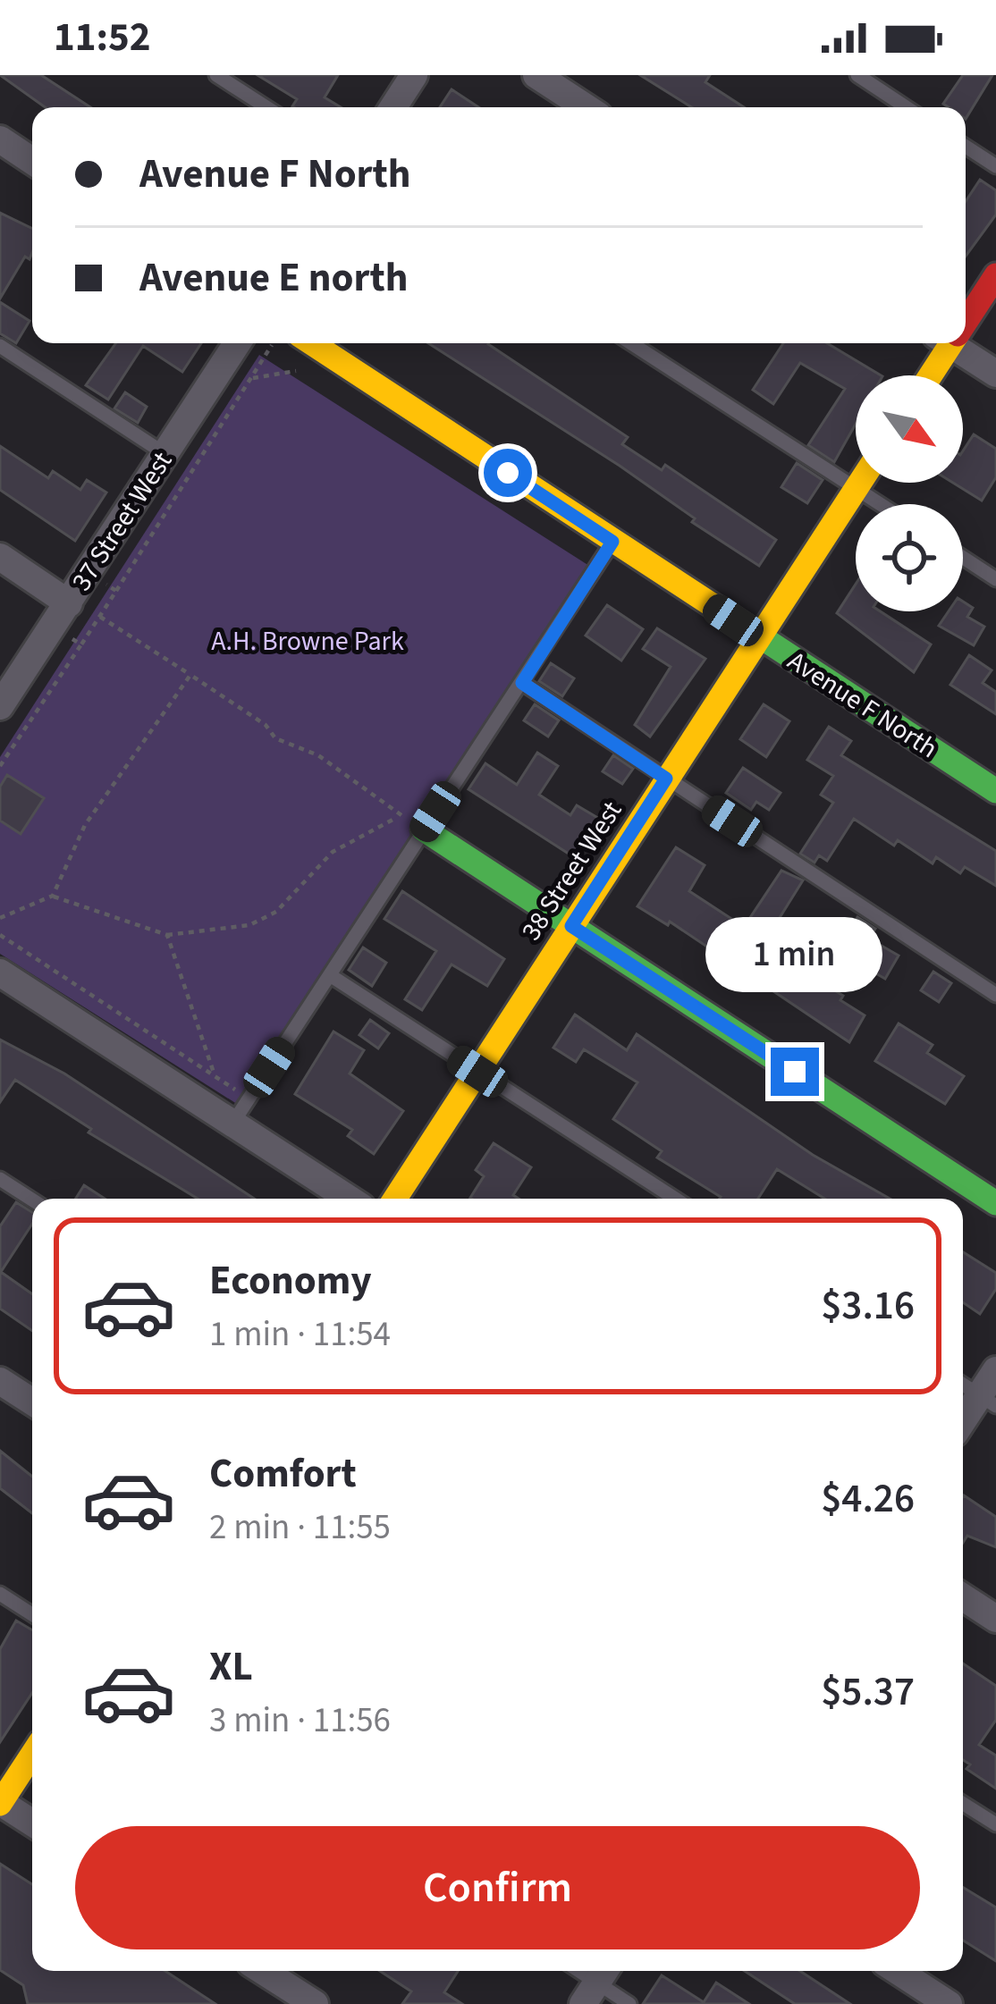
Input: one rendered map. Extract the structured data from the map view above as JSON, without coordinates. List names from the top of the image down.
{
  "streets": {
    "street": ["37 Street West", "Avenue F North", "38 Street West"]
  },
  "crossings": [
    ["Avenue F North", "38 Street West"]
  ],
  "parks": ["A.H. Browne Park"],
  "north": "bottom right",
  "page": {
    "status": "11:52",
    "banner": ["Avenue F North", "Avenue E north"],
    "bubble": "1 min",
    "list": [
      {
        "name": "Economy",
        "note": "1 min · 11:54",
        "value": "$3.16"
      },
      {
        "name": "Comfort",
        "note": "2 min · 11:55",
        "value": "$4.26"
      },
      {
        "name": "XL",
        "note": "3 min · 11:56",
        "value": "$5.37"
      }
    ],
    "buttons": "Confirm"
  }
}
